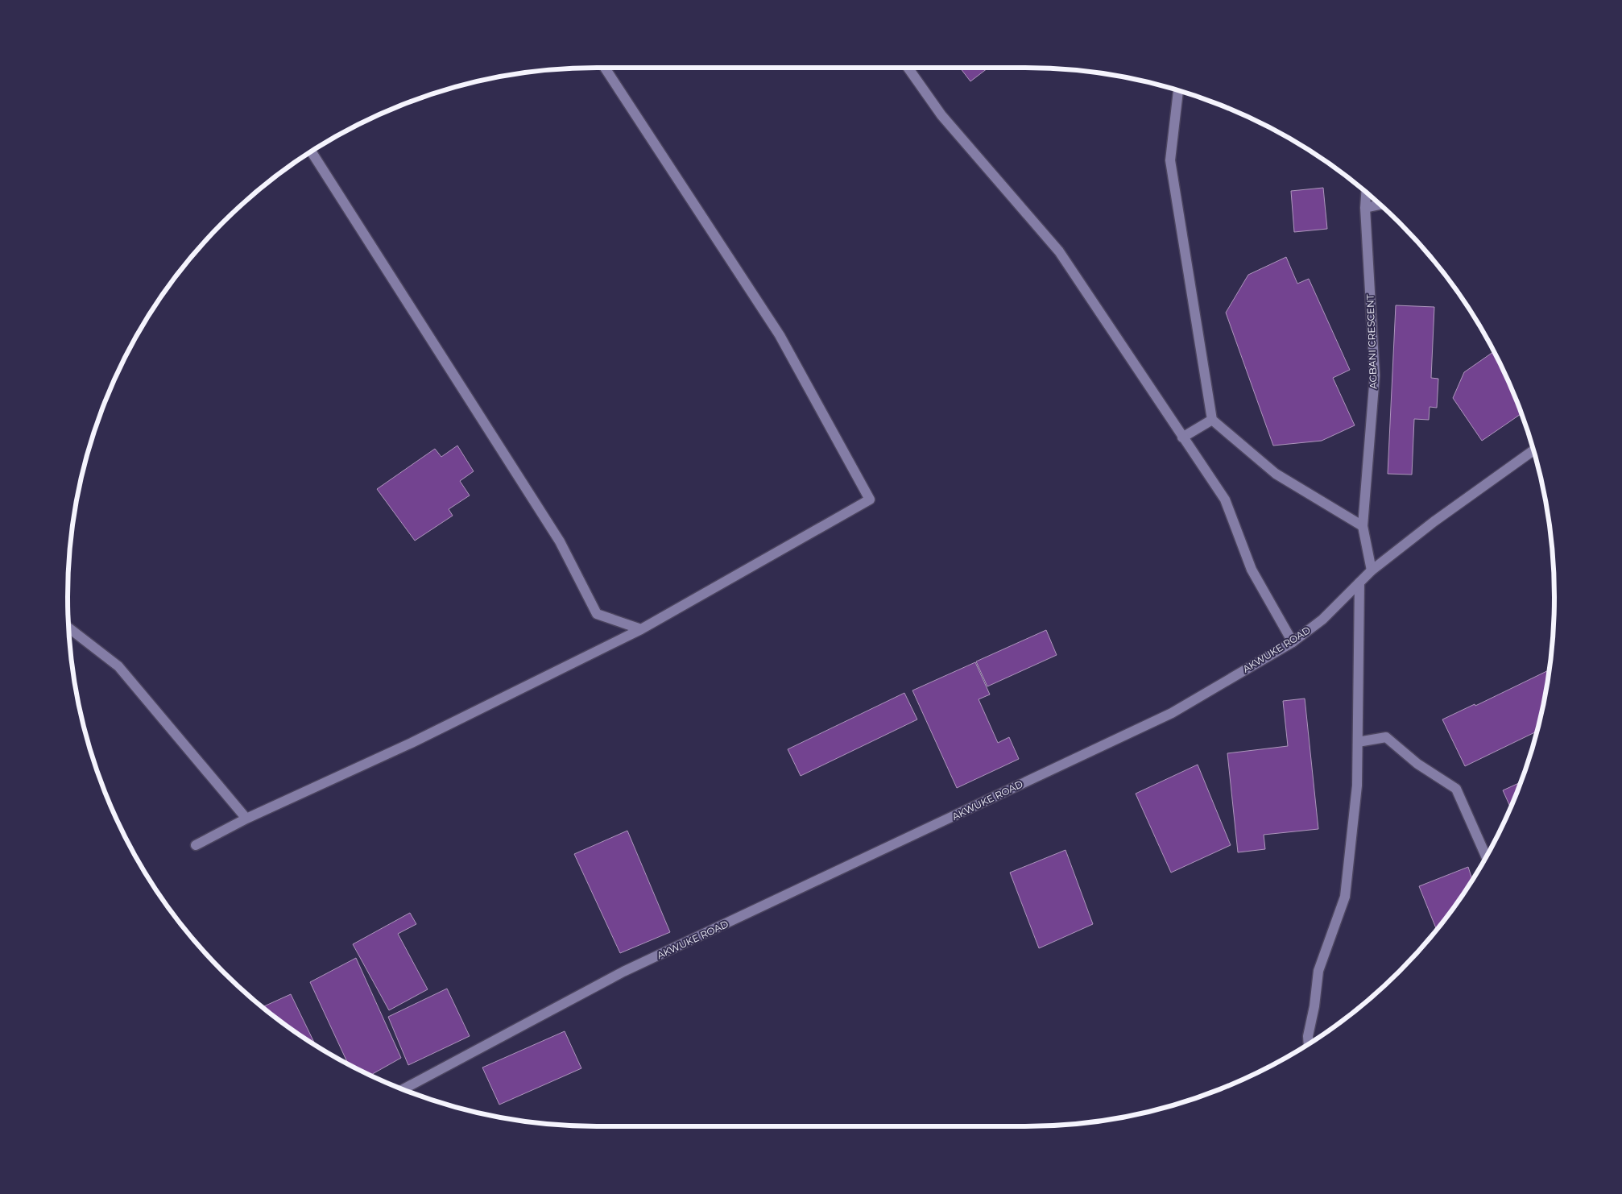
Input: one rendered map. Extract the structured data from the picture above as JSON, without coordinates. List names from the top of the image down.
{
  "streets": {
    "street": ["AGBANI CRESCENT", "AKWUKE ROAD"]
  },
  "crossings": [
    ["AGBANI CRESCENT", "AKWUKE ROAD"]
  ]
}
